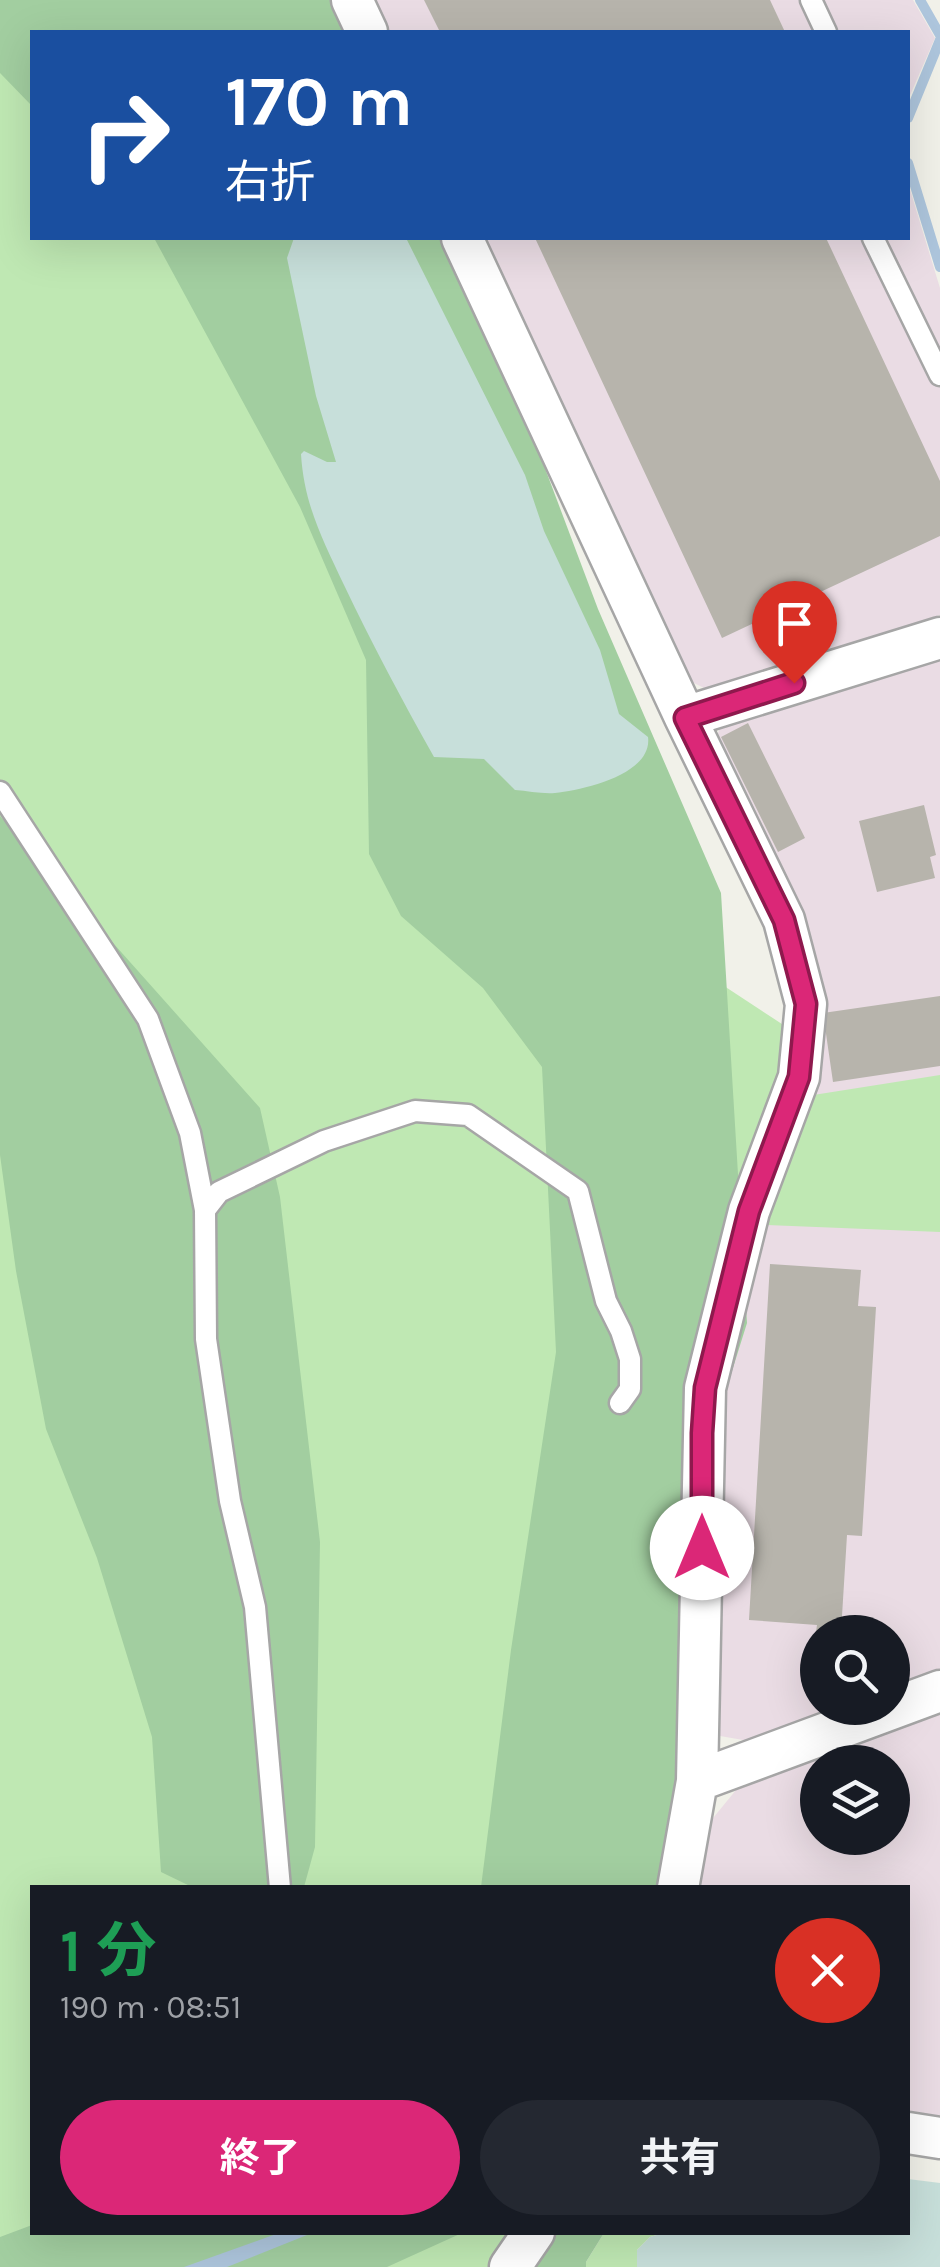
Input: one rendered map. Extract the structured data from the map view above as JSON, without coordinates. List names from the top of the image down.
{
  "page": {
    "turn": ["170 m", "右折"],
    "heading": ["1 分", "190 m · 08:51"],
    "buttons": ["終了", "共有"]
  }
}
